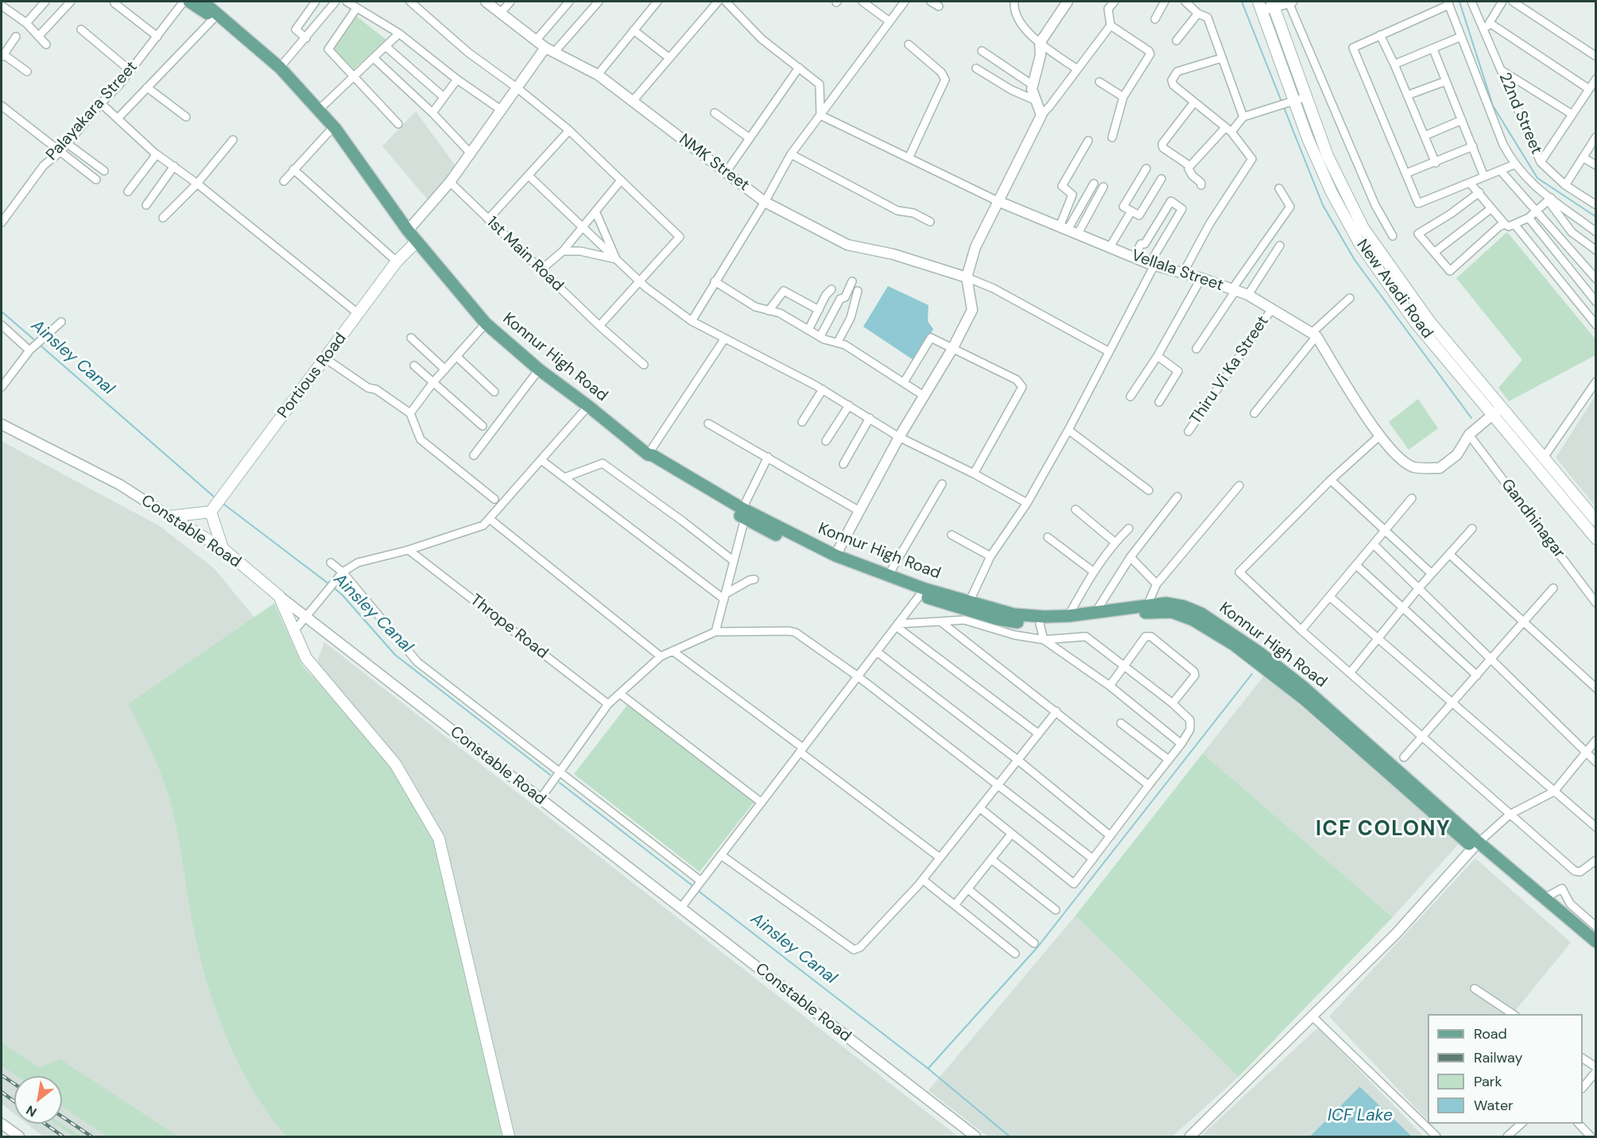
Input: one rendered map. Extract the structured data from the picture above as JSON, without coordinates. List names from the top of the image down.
{
  "streets": {
    "main road": [
      "New Avadi Road",
      "Konnur High Road",
      "Portious Road",
      "Constable Road"
    ],
    "street": [
      "Palayakara Street",
      "22nd Street",
      "NMK Street",
      "1st Main Road",
      "Vellala Street",
      "Thiru Vi Ka Street",
      "Gandhinagar",
      "Thrope Road"
    ]
  },
  "crossings": [
    ["Vellala Street", "New Avadi Road"],
    ["Vellala Street", "Thiru Vi Ka Street"],
    ["Vellala Street", "Gandhinagar"],
    ["Konnur High Road", "Portious Road"]
  ],
  "districts": ["ICF COLONY"],
  "water": ["Ainsley Canal", "ICF Lake"],
  "legend": [
    "Road",
    "Railway",
    "Park",
    "Water"
  ],
  "north": "bottom left"
}
